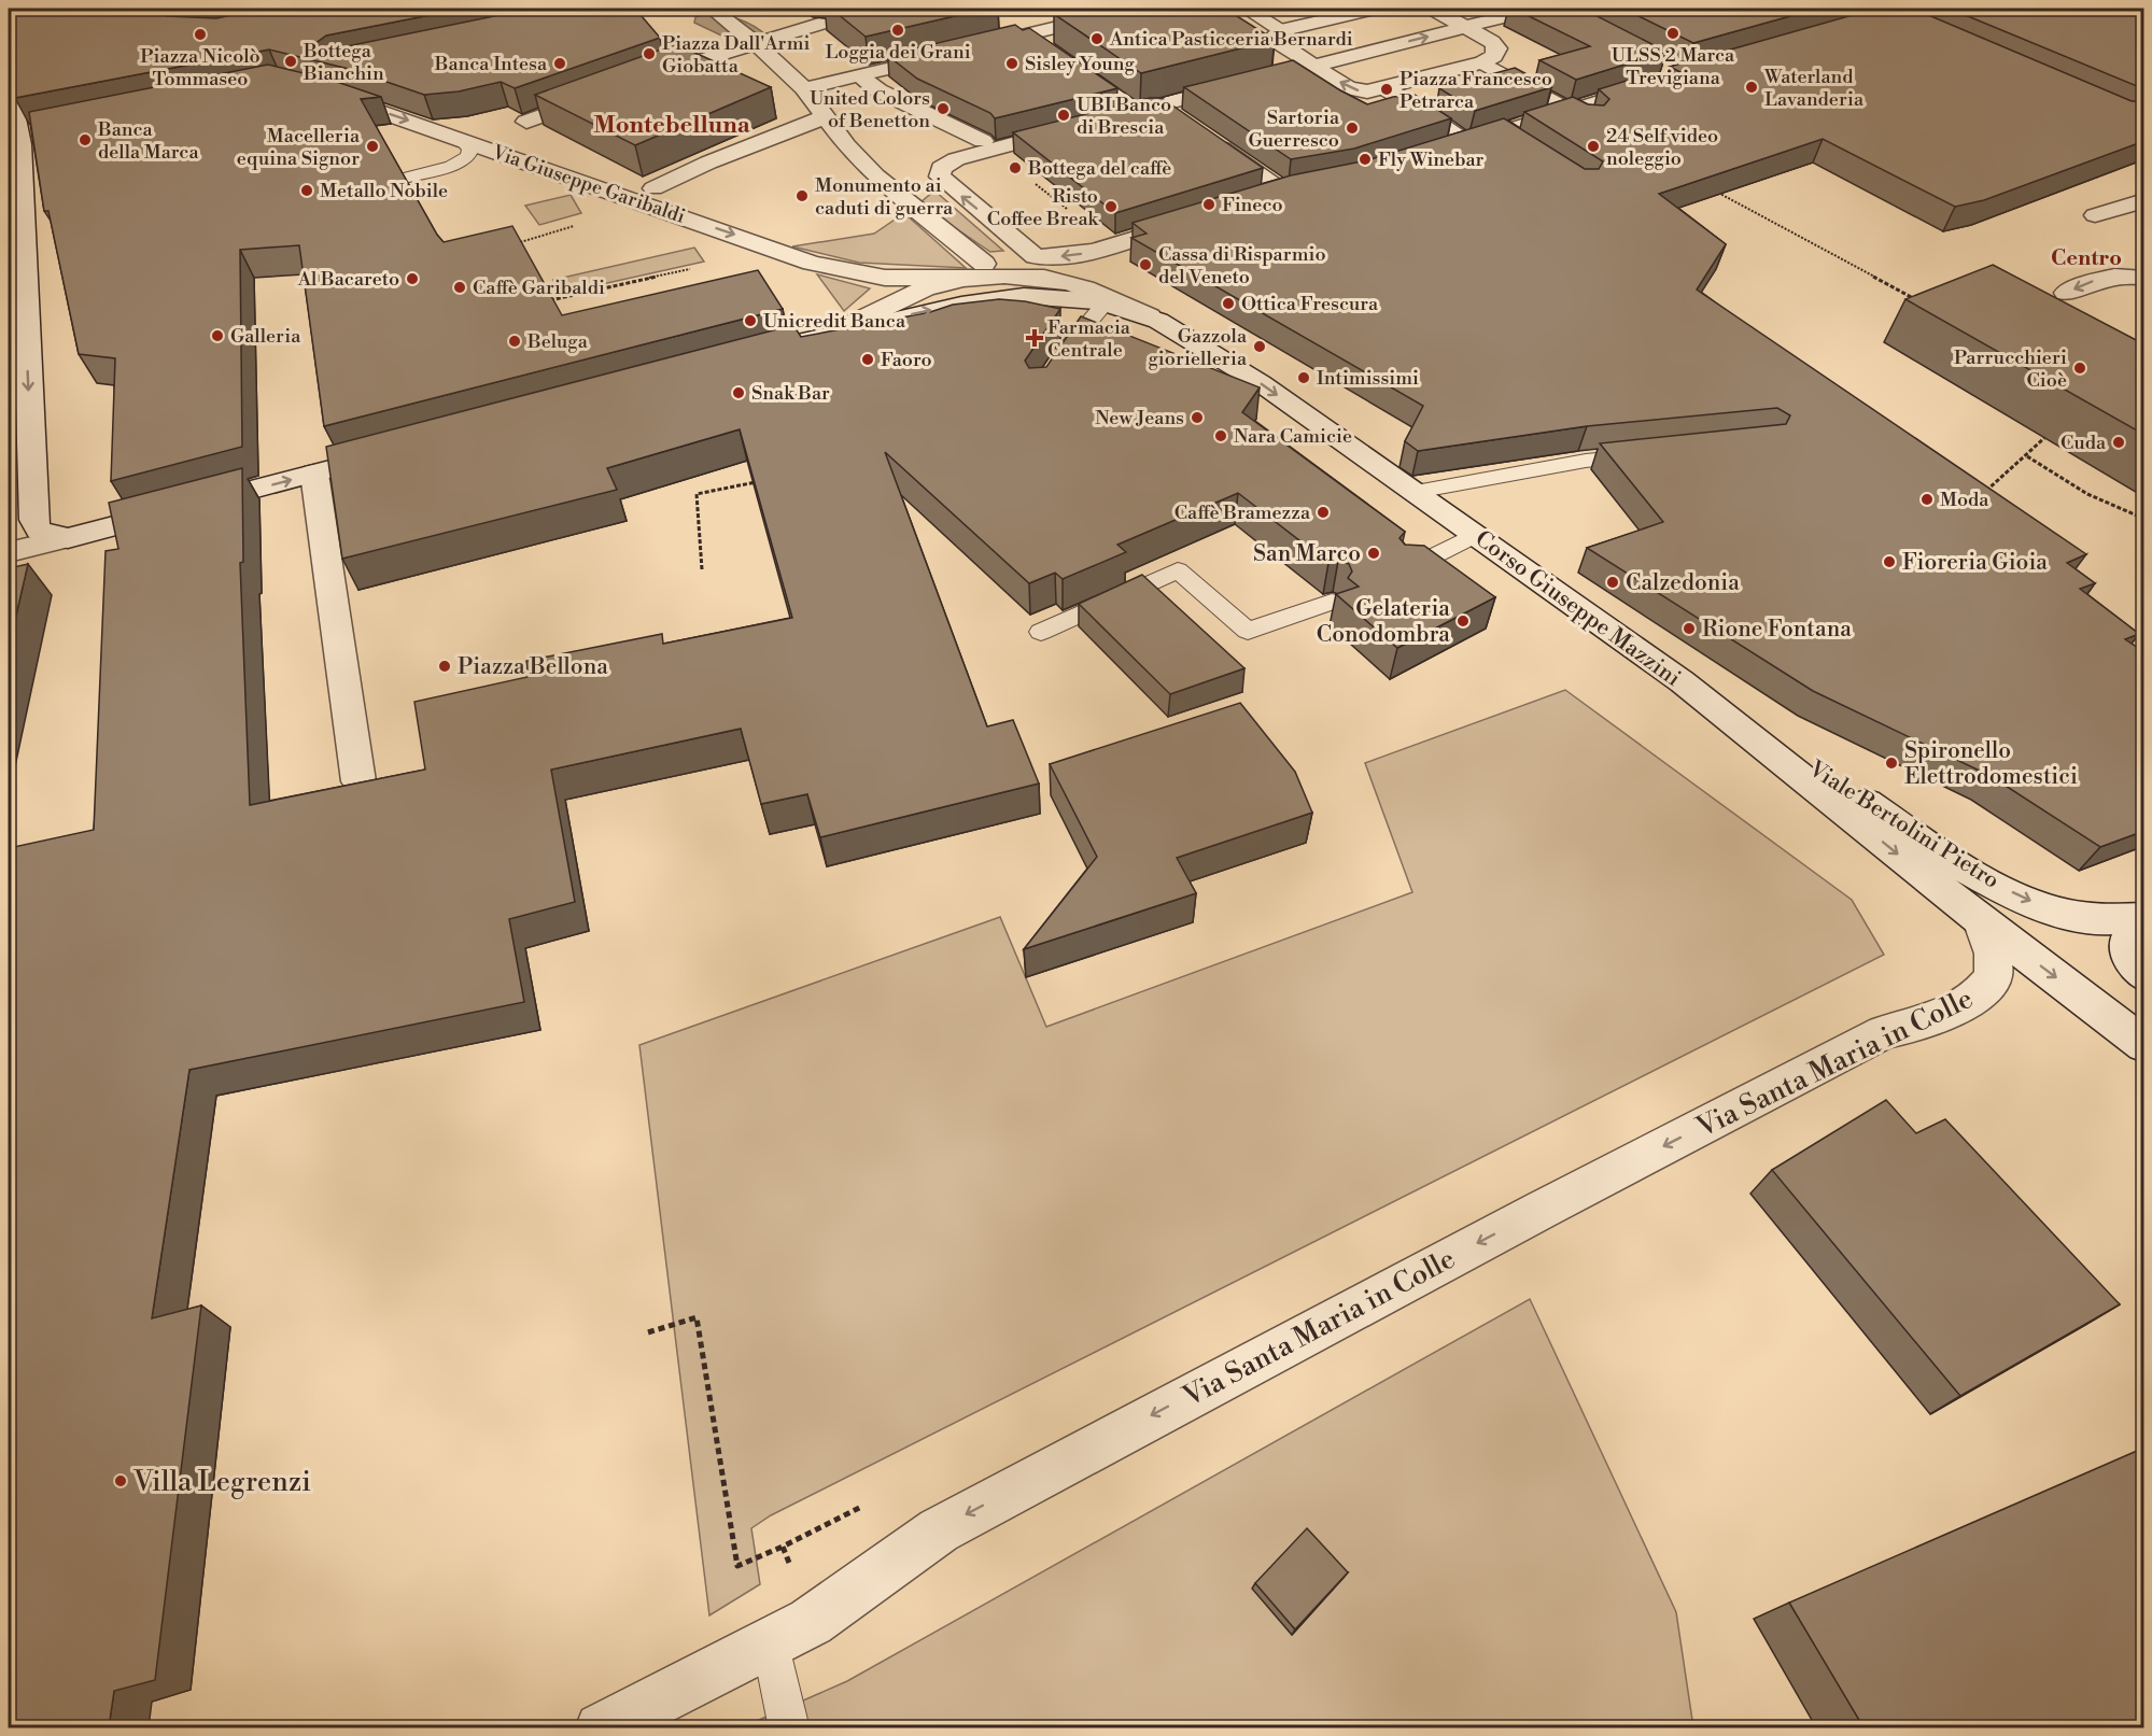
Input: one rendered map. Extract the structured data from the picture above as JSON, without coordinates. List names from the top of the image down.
{
  "streets": {
    "street": [
      "Via Giuseppe Garibaldi",
      "Corso Giuseppe Mazzini",
      "Viale Bertolini Pietro",
      "Via Santa Maria in Colle"
    ]
  },
  "crossings": [
    ["Via Giuseppe Garibaldi", "Corso Giuseppe Mazzini"],
    ["Corso Giuseppe Mazzini", "Viale Bertolini Pietro"],
    ["Corso Giuseppe Mazzini", "Via Santa Maria in Colle"]
  ],
  "one_way": ["Corso Giuseppe Mazzini", "Viale Bertolini Pietro", "Via Santa Maria in Colle"],
  "districts": ["Montebelluna", "Centro"],
  "places": {
    "other": [
      "Loggia dei Grani",
      "ULSS 2 Marca Trevigiana",
      "Piazza Nicolò Tommaseo",
      "Antica Pasticceria Bernardi",
      "Piazza Dall'Armi Giobatta",
      "Bottega Bianchin",
      "Banca Intesa",
      "Sisley Young",
      "Waterland Lavanderia",
      "Piazza Francesco Petrarca",
      "United Colors of Benetton",
      "UBI Banco di Brescia",
      "Sartoria Guerresco",
      "Banca della Marca",
      "Macelleria equina Signor",
      "24 Self video noleggio",
      "Fly Winebar",
      "Bottega del caffè",
      "Metallo Nobile",
      "Monumento ai caduti di guerra",
      "Fineco",
      "Risto Coffee Break",
      "Cassa di Risparmio del Veneto",
      "Al Bacareto",
      "Caffè Garibaldi",
      "Ottica Frescura",
      "Unicredit Banca",
      "Galleria",
      "Beluga",
      "Gazzola giorielleria",
      "Faoro",
      "Parrucchieri Cioè",
      "Intimissimi",
      "Snak Bar",
      "New Jeans",
      "Nara Camicie",
      "Cuda",
      "Moda",
      "Caffè Bramezza",
      "San Marco",
      "Fioreria Gioia",
      "Calzedonia",
      "Gelateria Conodombra",
      "Rione Fontana",
      "Piazza Bellona",
      "Spironello Elettrodomestici",
      "Villa Legrenzi"
    ],
    "health": ["Farmacia Centrale"]
  }
}
